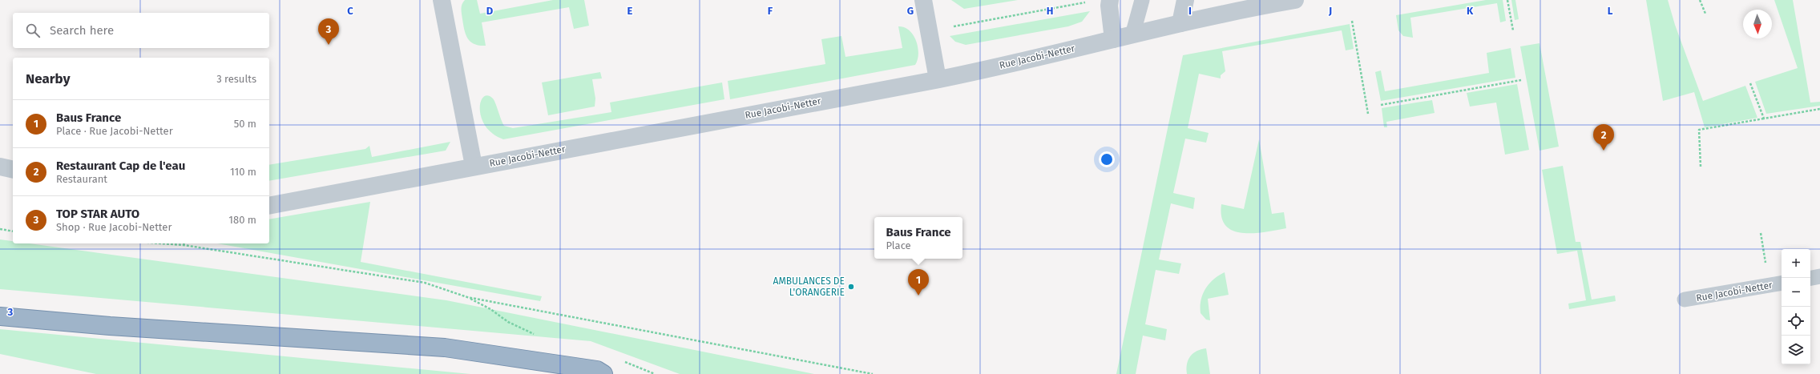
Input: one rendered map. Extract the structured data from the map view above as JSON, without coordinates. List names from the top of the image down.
{
  "streets": {
    "street": ["Rue Jacobi-Netter"]
  },
  "places": ["AMBULANCES DE L'ORANGERIE"],
  "north": "bottom",
  "page": {
    "search": "Search here",
    "pins": ["3", "2", "1"],
    "heading": ["Nearby", "3 results"],
    "list": [
      {
        "mark": "1",
        "name": "Baus France",
        "note": "Place · Rue Jacobi-Netter",
        "value": "50 m"
      },
      {
        "mark": "2",
        "name": "Restaurant Cap de l'eau",
        "note": "Restaurant",
        "value": "110 m"
      },
      {
        "mark": "3",
        "name": "TOP STAR AUTO",
        "note": "Shop · Rue Jacobi-Netter",
        "value": "180 m"
      }
    ],
    "popup": ["Baus France", "Place"],
    "map_buttons": ["+", "−"]
  },
  "grid": {
    "columns": [
      "C",
      "D",
      "E",
      "F",
      "G",
      "H",
      "I",
      "J",
      "K",
      "L"
    ],
    "rows": ["3"]
  }
}
